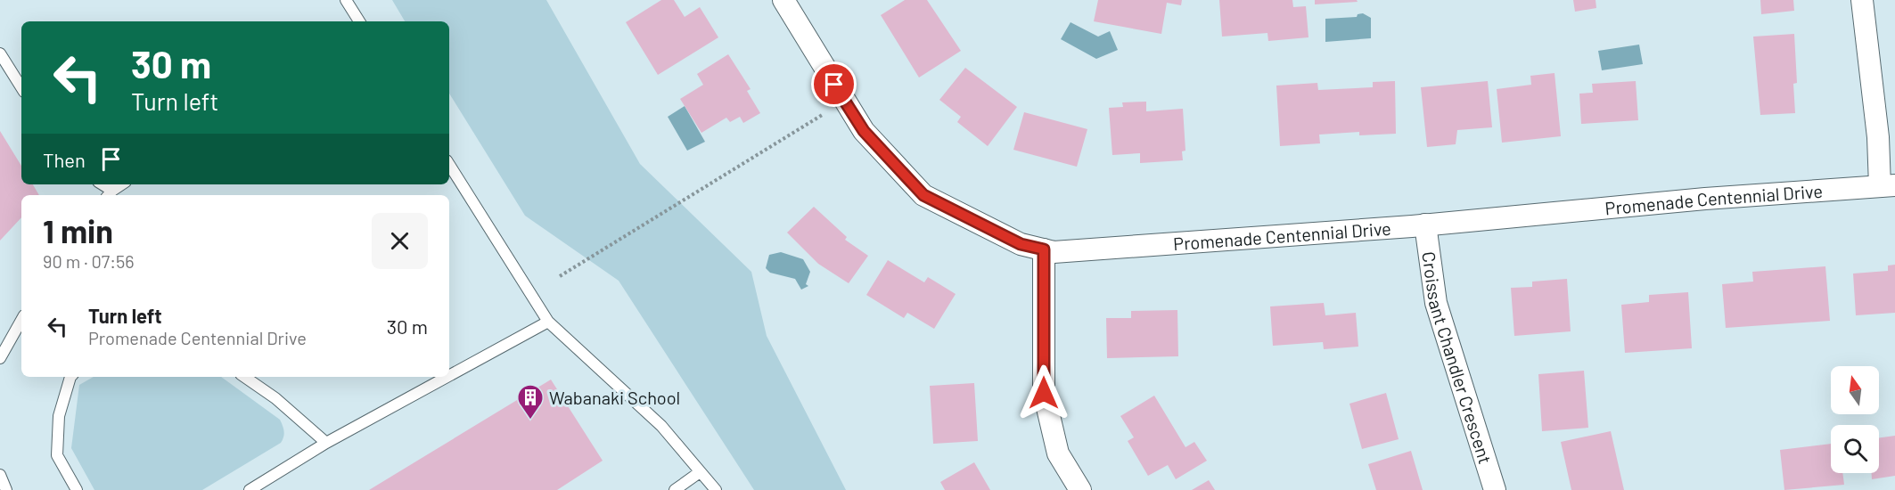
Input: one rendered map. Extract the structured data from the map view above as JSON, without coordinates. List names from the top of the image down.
{
  "streets": {
    "street": ["Promenade Centennial Drive", "Croissant Chandler Crescent"]
  },
  "crossings": [
    ["Promenade Centennial Drive", "Croissant Chandler Crescent"]
  ],
  "places": {
    "building": ["Wabanaki School"]
  },
  "north": "top",
  "page": {
    "turn": ["30 m", "Turn left"],
    "then": "Then",
    "heading": ["1 min", "90 m · 07:56"],
    "list": [
      {
        "name": "Turn left",
        "note": "Promenade Centennial Drive",
        "value": "30 m"
      }
    ]
  }
}
